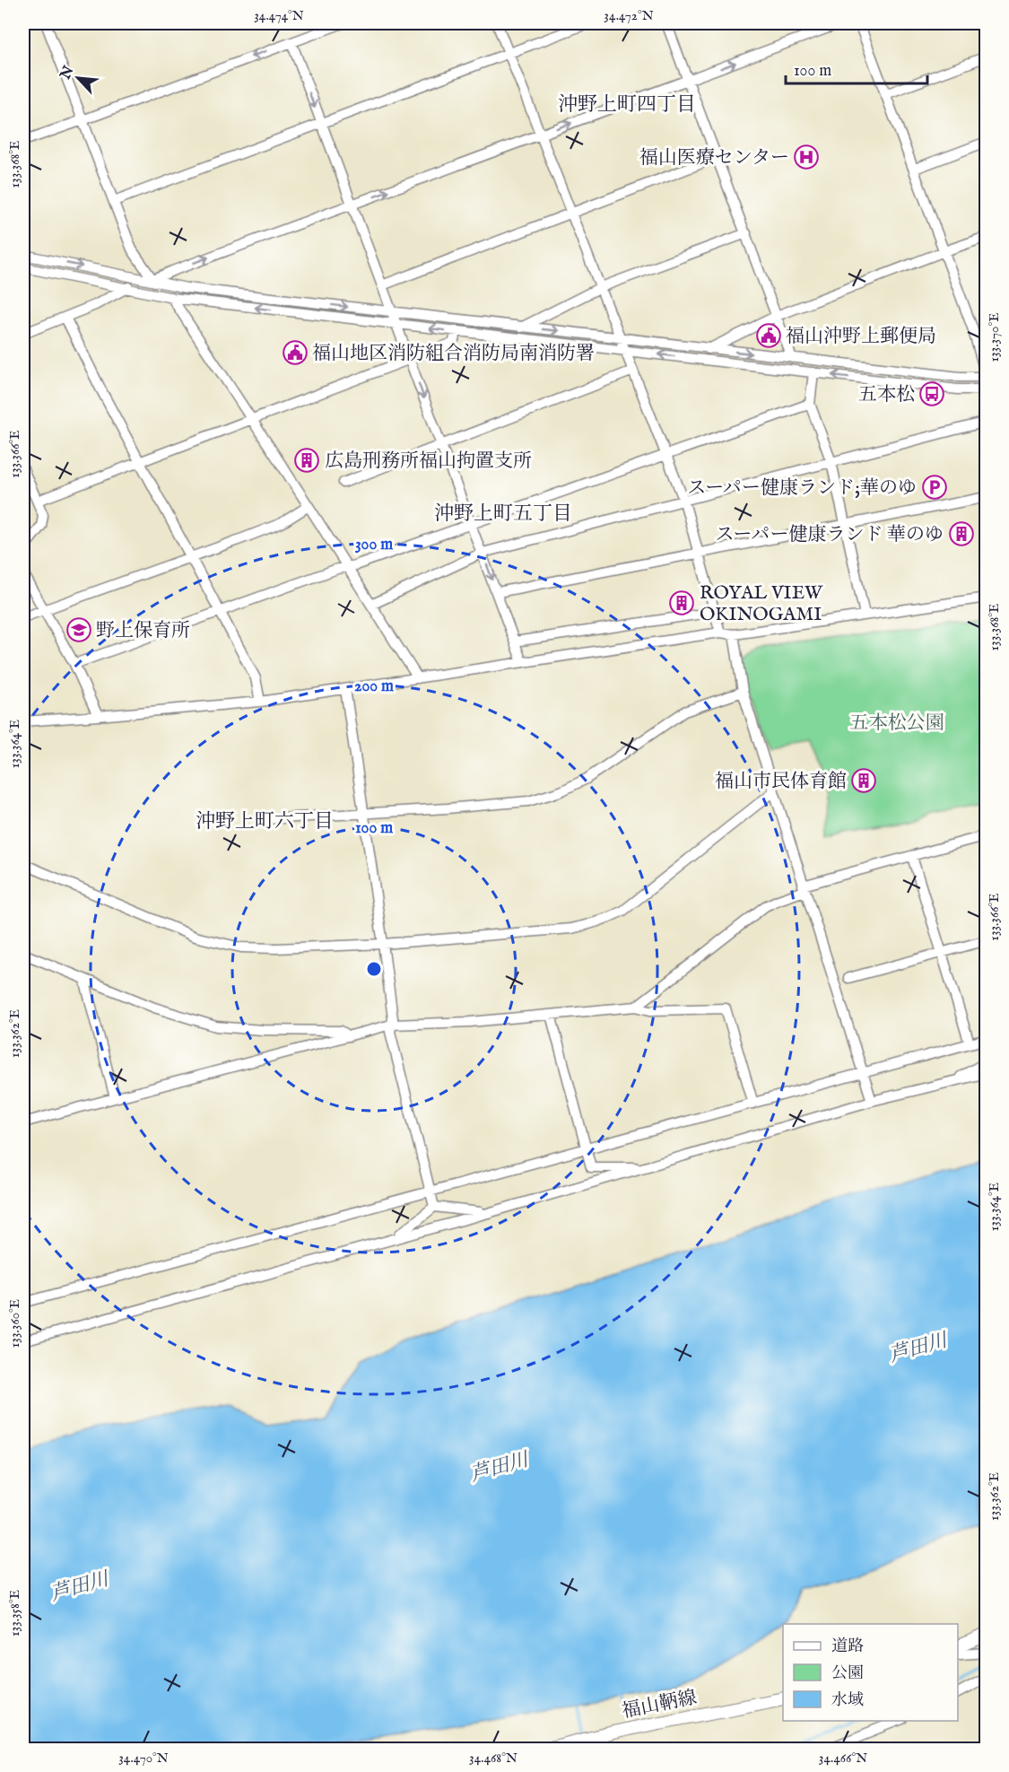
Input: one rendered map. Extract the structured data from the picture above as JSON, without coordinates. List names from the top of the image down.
{
  "streets": {
    "main road": ["福山鞆線"]
  },
  "districts": ["沖野上町四丁目", "沖野上町五丁目", "沖野上町六丁目"],
  "water": ["芦田川"],
  "parks": ["五本松公園"],
  "places": {
    "hospital": ["福山医療センター"],
    "public building": ["福山沖野上郵便局", "福山地区消防組合消防局南消防署"],
    "bus stop": ["五本松"],
    "building": [
      "広島刑務所福山拘置支所",
      "スーパー健康ランド 華のゆ",
      "ROYAL VIEW OKINOGAMI",
      "福山市民体育館"
    ],
    "parking": ["スーパー健康ランド;華のゆ"],
    "school or university": ["野上保育所"]
  },
  "legend": ["道路", "公園", "水域"],
  "scale_bar": "100 m",
  "north": "top left",
  "coordinates": [
    "34.474°N",
    "34.472°N",
    "133.368°E",
    "133.370°E",
    "133.366°E",
    "133.364°E",
    "133.362°E",
    "133.360°E",
    "133.358°E",
    "34.470°N",
    "34.468°N",
    "34.466°N"
  ],
  "rings": ["300 m", "200 m", "100 m"]
}
